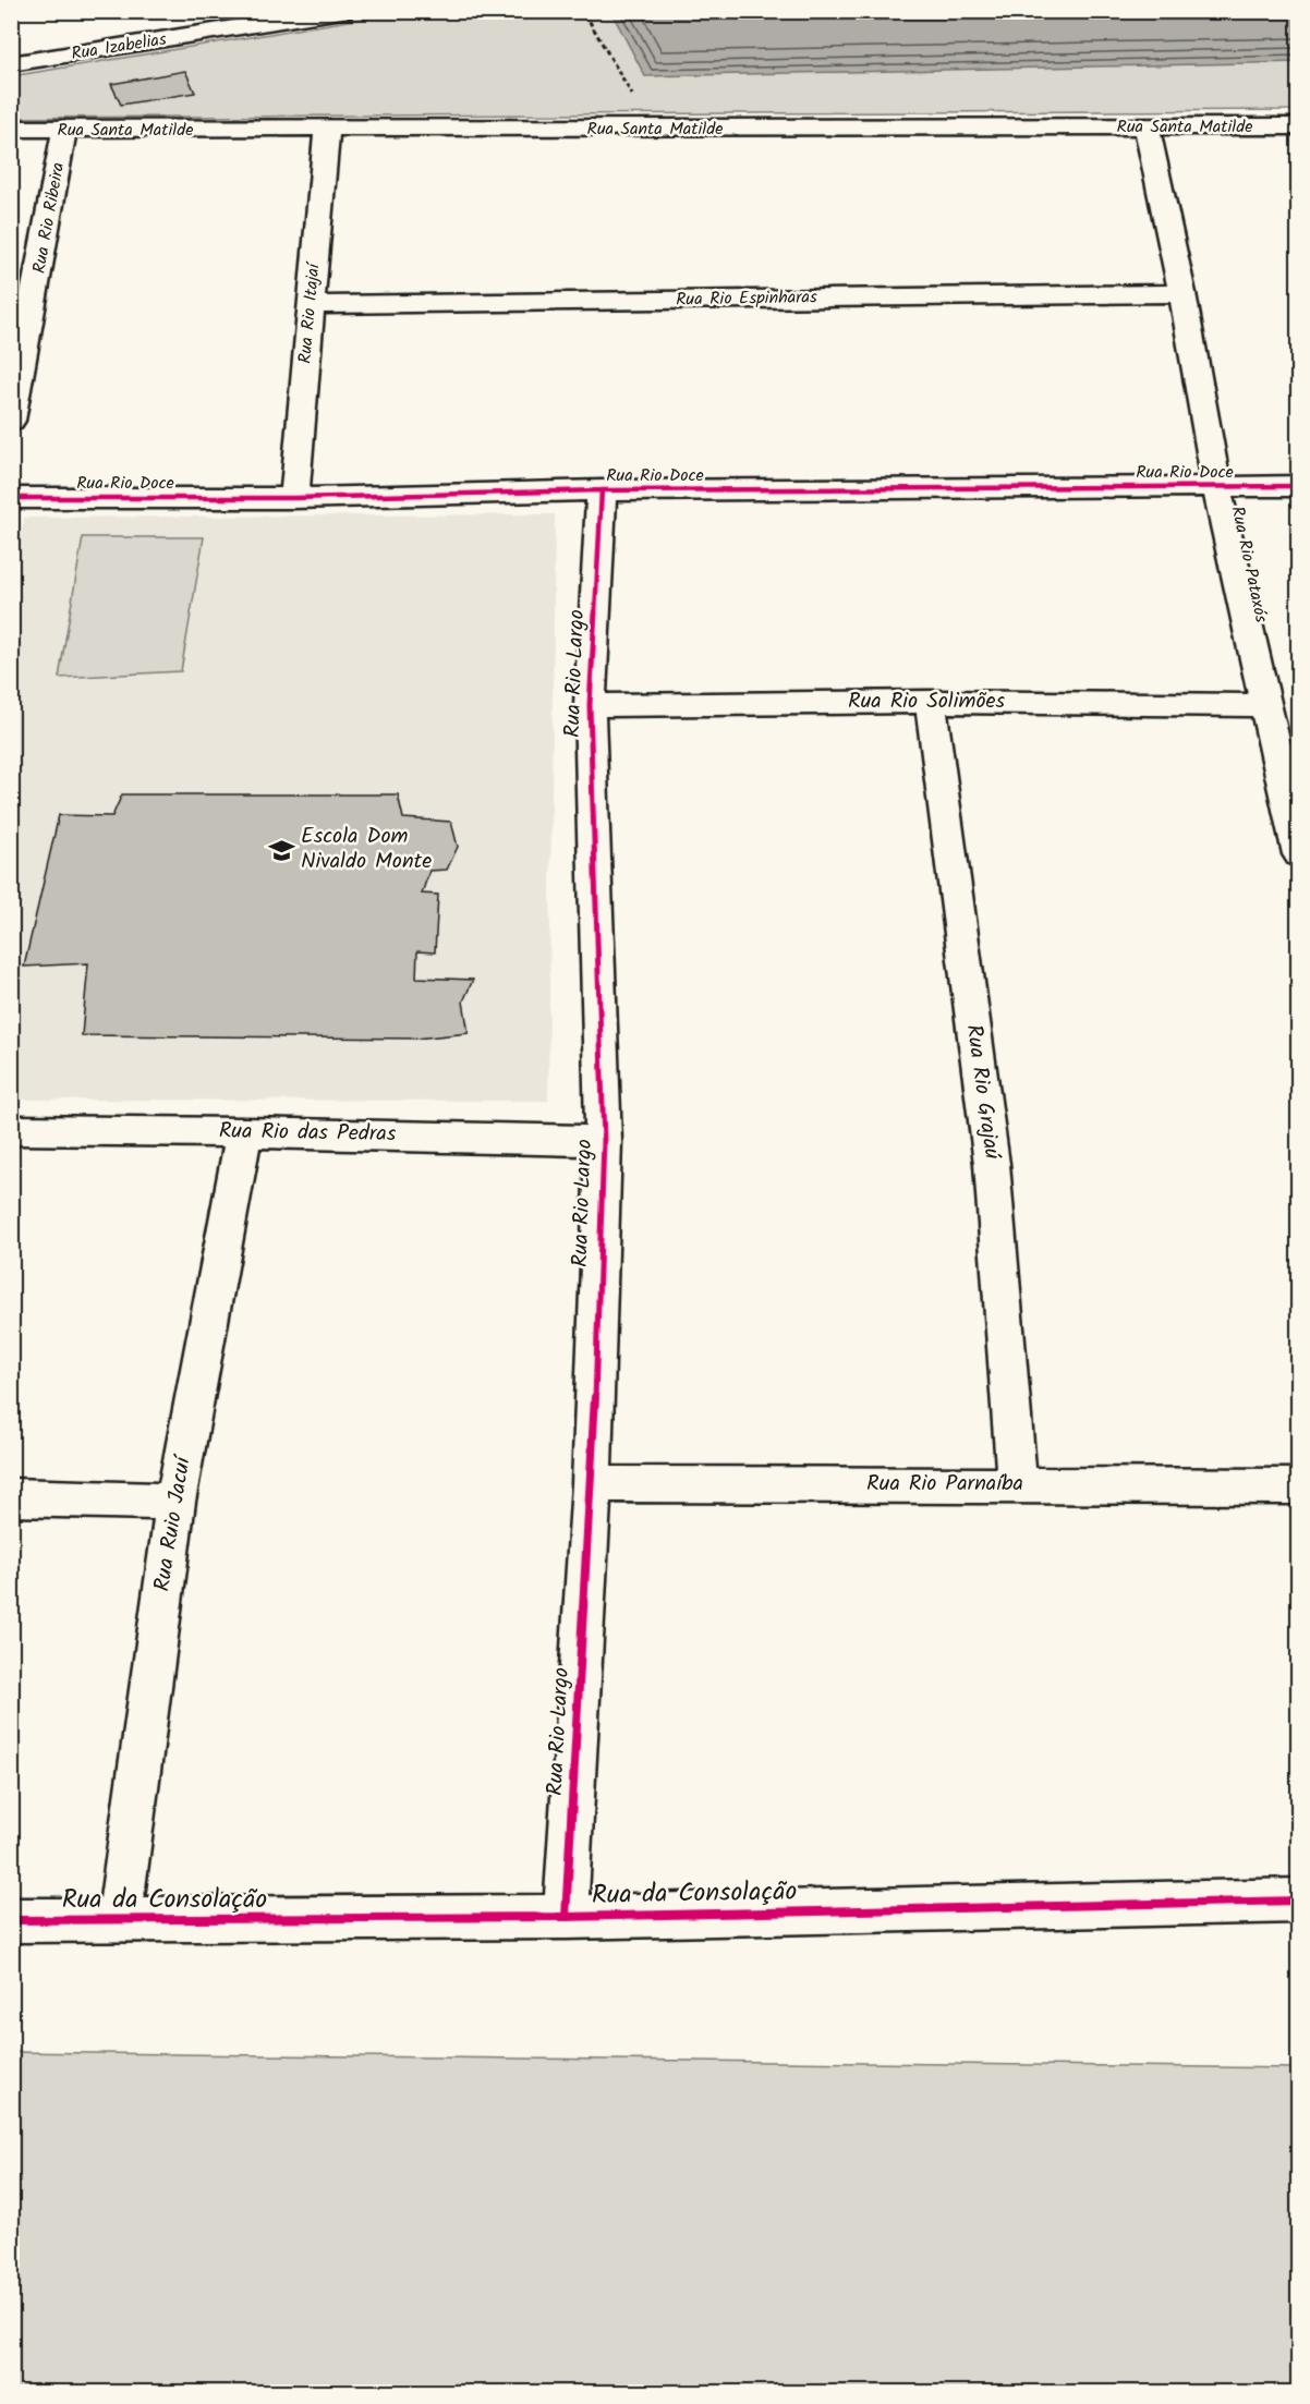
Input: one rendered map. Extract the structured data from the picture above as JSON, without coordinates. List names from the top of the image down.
{
  "streets": {
    "street": [
      "Rua Izabelias",
      "Rua Santa Matilde",
      "Rua Rio Ribeira",
      "Rua Rio Espinharas",
      "Rua Rio Itajaí",
      "Rua Rio Doce",
      "Rua Rio Pataxós",
      "Rua Rio Largo",
      "Rua Rio Solimões",
      "Rua Rio Grajaú",
      "Rua Rio das Pedras",
      "Rua Rio Parnaíba",
      "Rua Ruio Jacuí",
      "Rua da Consolação"
    ]
  },
  "crossings": [
    ["Rua Santa Matilde", "Rua Rio Ribeira"],
    ["Rua Santa Matilde", "Rua Rio Itajaí"],
    ["Rua Santa Matilde", "Rua Rio Pataxós"],
    ["Rua Rio Espinharas", "Rua Rio Itajaí"],
    ["Rua Rio Espinharas", "Rua Rio Pataxós"],
    ["Rua Rio Itajaí", "Rua Rio Doce"],
    ["Rua Rio Doce", "Rua Rio Pataxós"],
    ["Rua Rio Doce", "Rua Rio Largo"],
    ["Rua Rio Pataxós", "Rua Rio Solimões"],
    ["Rua Rio Largo", "Rua Rio Solimões"],
    ["Rua Rio Largo", "Rua Rio das Pedras"],
    ["Rua Rio Largo", "Rua Rio Parnaíba"],
    ["Rua Rio Largo", "Rua da Consolação"],
    ["Rua Rio Solimões", "Rua Rio Grajaú"],
    ["Rua Rio Grajaú", "Rua Rio Parnaíba"],
    ["Rua Rio das Pedras", "Rua Ruio Jacuí"],
    ["Rua Ruio Jacuí", "Rua da Consolação"]
  ],
  "places": {
    "school or university": ["Escola Dom Nivaldo Monte"]
  }
}
